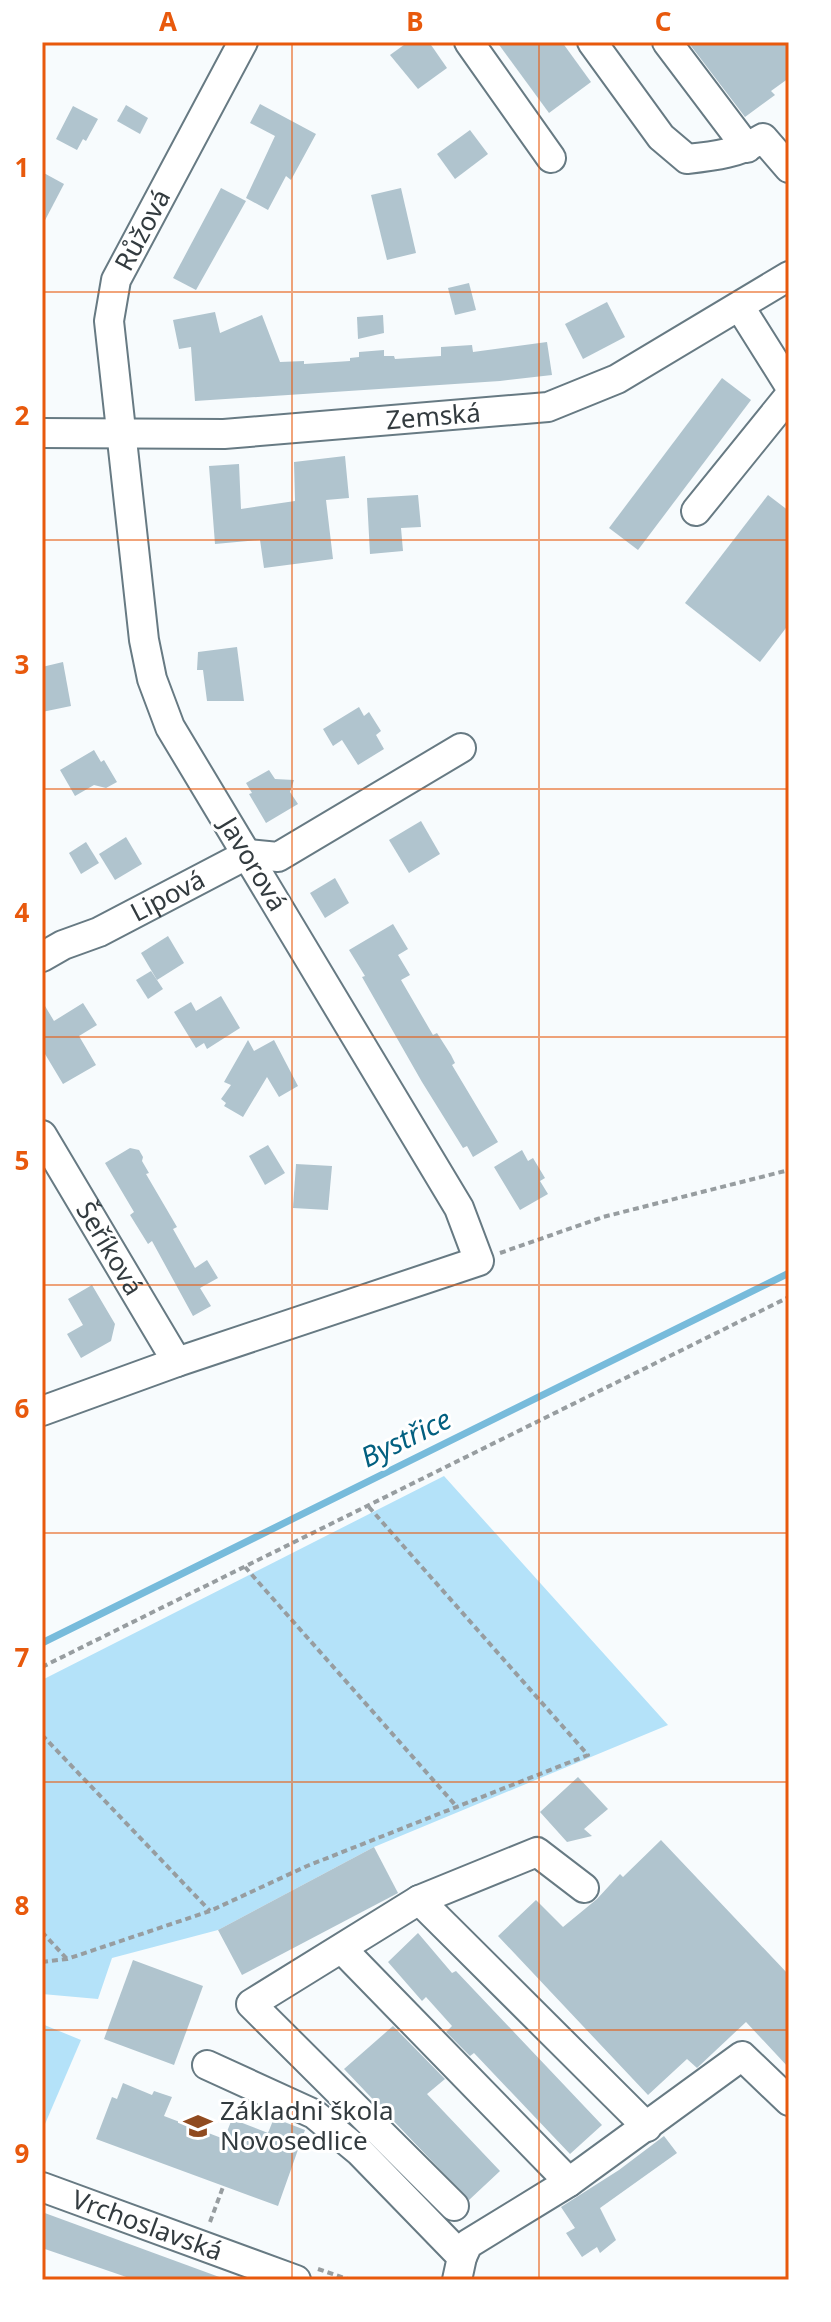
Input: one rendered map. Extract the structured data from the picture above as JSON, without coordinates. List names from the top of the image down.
{
  "streets": {
    "street": [
      "Růžová",
      "Zemská",
      "Javorová",
      "Lipová",
      "Šeříková",
      "Vrchoslavská"
    ]
  },
  "crossings": [
    ["Růžová", "Zemská"],
    ["Růžová", "Javorová"],
    ["Zemská", "Javorová"],
    ["Javorová", "Lipová"]
  ],
  "water": ["Bystřice"],
  "places": {
    "school or university": ["Základni škola Novosedlice"]
  },
  "grid": {
    "columns": ["A", "B", "C"],
    "rows": [
      "1",
      "2",
      "3",
      "4",
      "5",
      "6",
      "7",
      "8",
      "9"
    ]
  }
}
